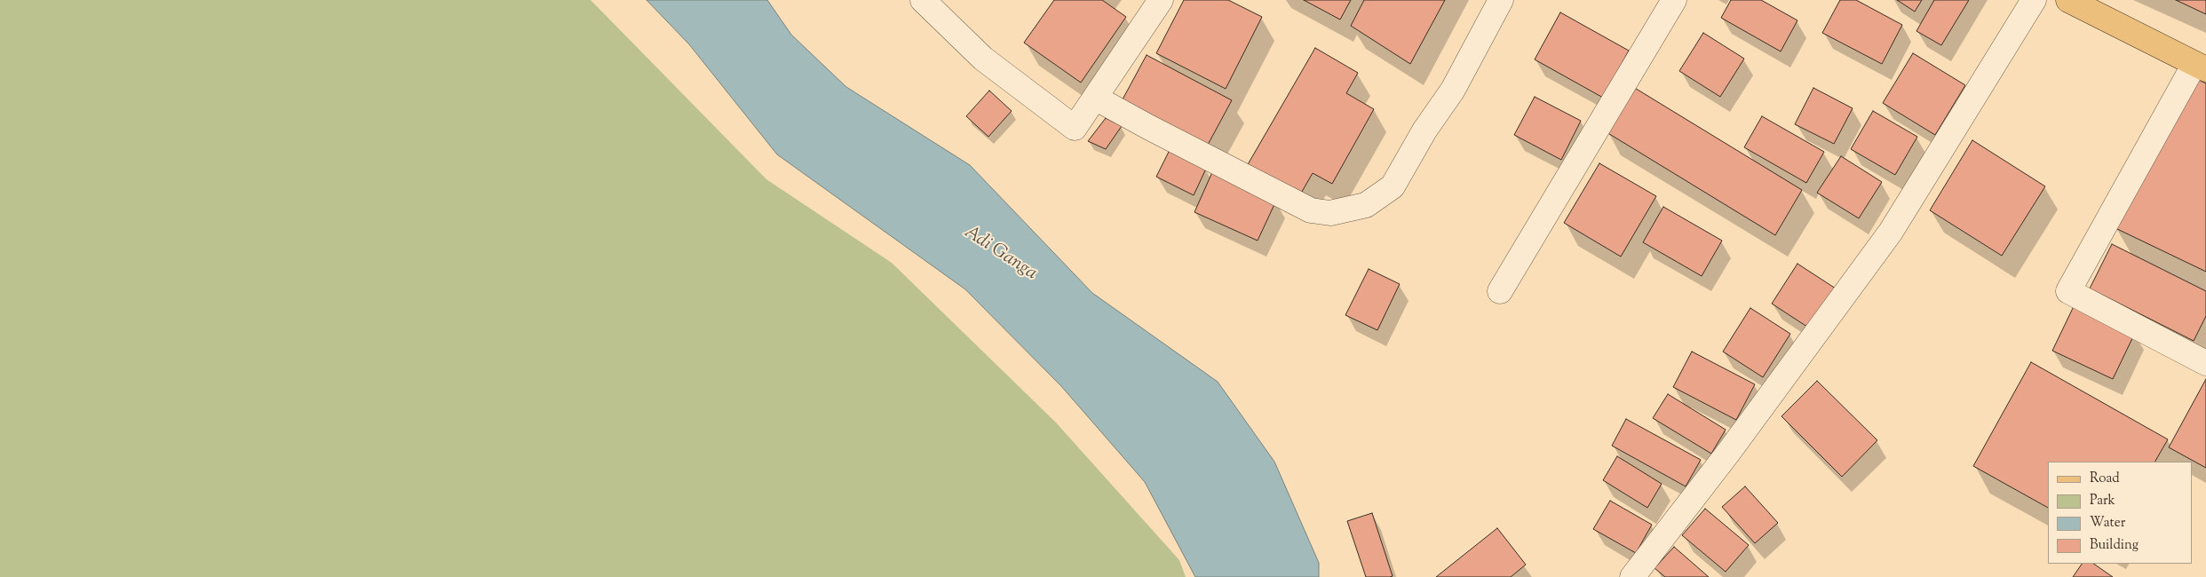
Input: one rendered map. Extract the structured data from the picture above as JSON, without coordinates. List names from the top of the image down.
{
  "water": ["Adi Ganga"],
  "legend": [
    "Road",
    "Park",
    "Water",
    "Building"
  ]
}
